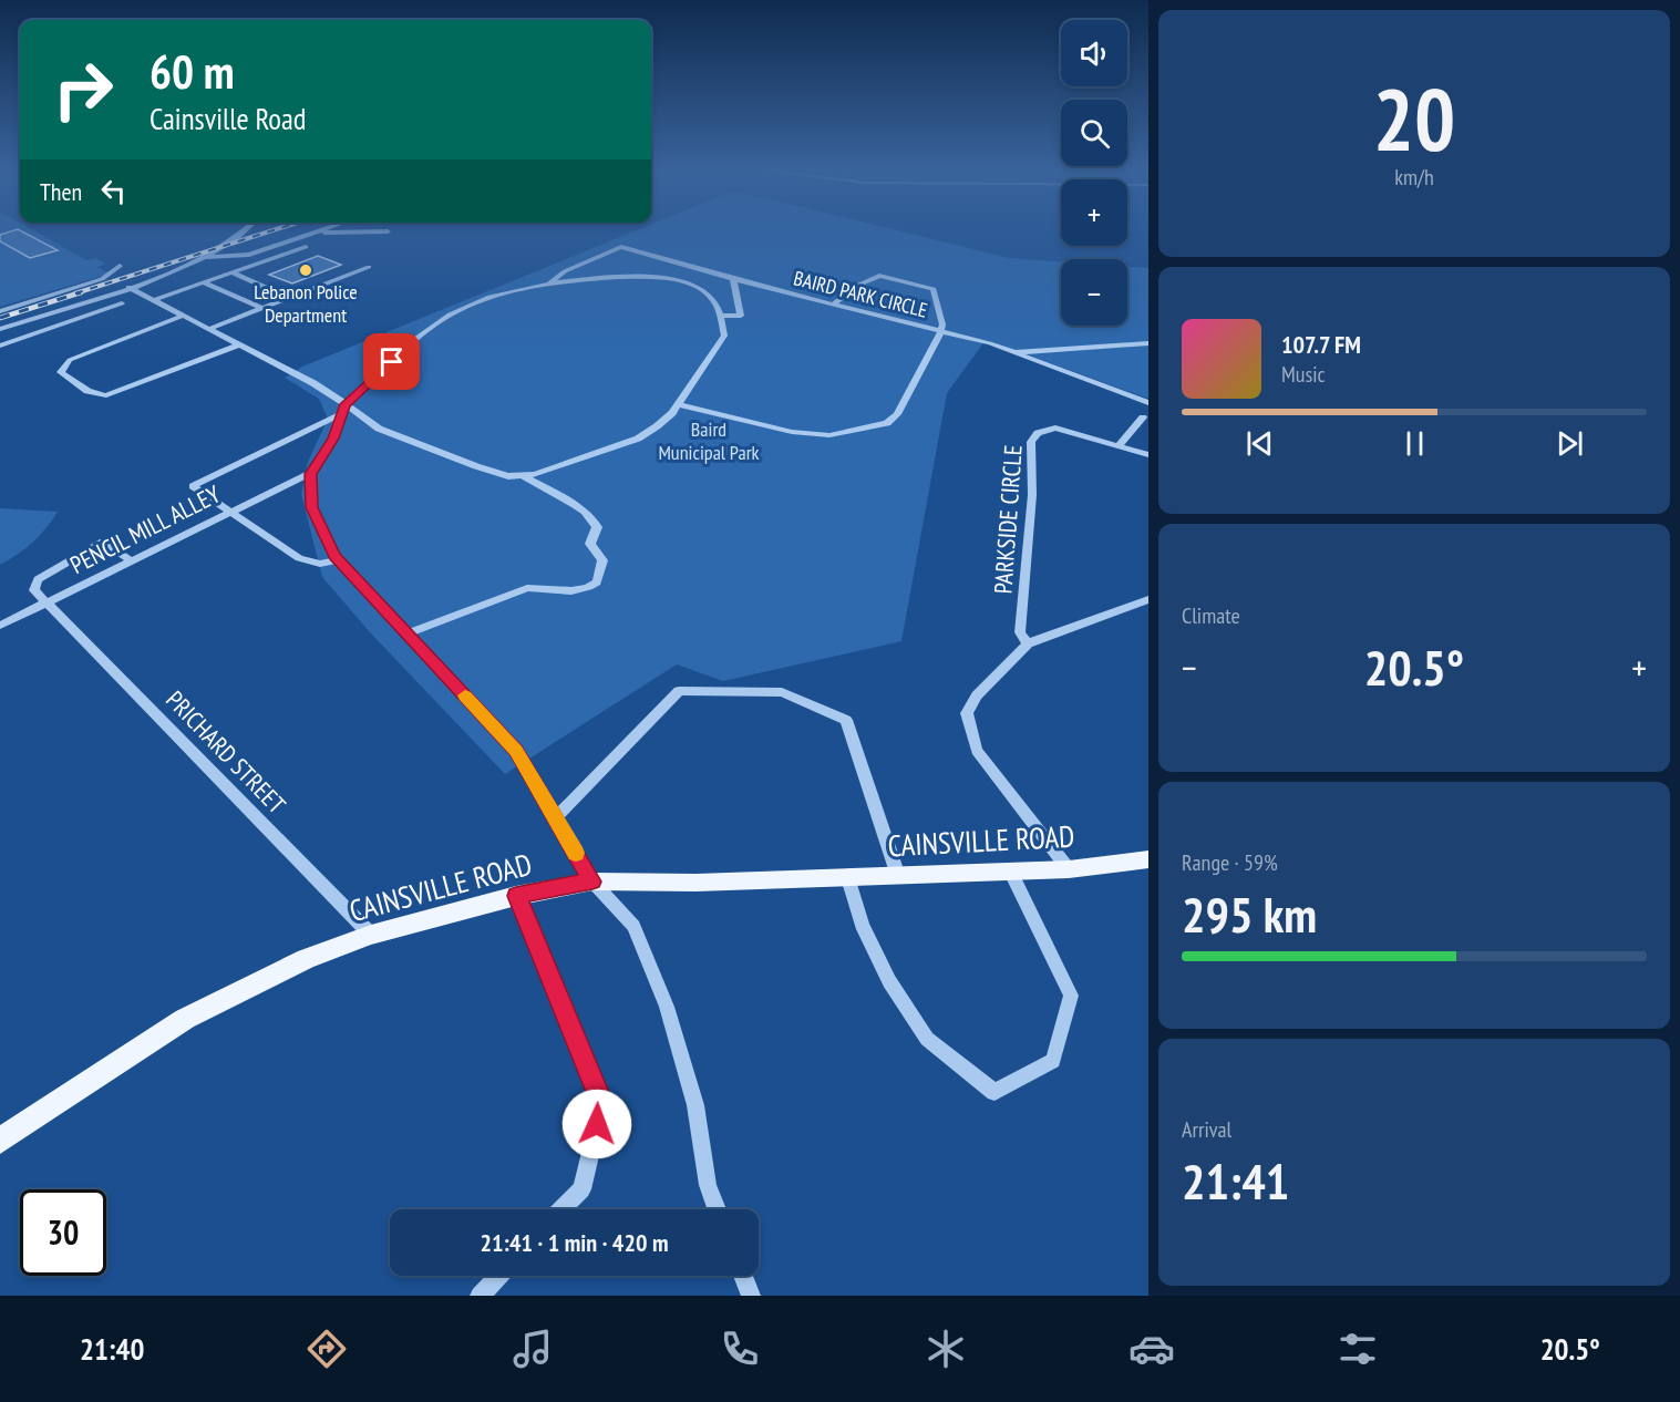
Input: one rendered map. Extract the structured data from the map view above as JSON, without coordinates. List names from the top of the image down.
{
  "streets": {
    "main road": ["CAINSVILLE ROAD"],
    "street": [
      "BAIRD PARK CIRCLE",
      "PARKSIDE CIRCLE",
      "PENCIL MILL ALLEY",
      "PRICHARD STREET"
    ]
  },
  "crossings": [
    ["PENCIL MILL ALLEY", "PRICHARD STREET"],
    ["PRICHARD STREET", "CAINSVILLE ROAD"]
  ],
  "parks": ["Baird Municipal Park"],
  "places": ["Lebanon Police Department"],
  "page": {
    "tile": [
      ["20", "km/h"],
      "Climate",
      ["Range · 59%", "295 km"],
      ["Arrival", "21:41"]
    ],
    "map_buttons": ["+", "−"],
    "turn": ["60 m", "Cainsville Road"],
    "then": "Then",
    "song": ["107.7 FM", "Music"],
    "heat": ["−", "20.5°", "+"],
    "limit": "30",
    "trip": "21:41 · 1 min · 420 m",
    "tabs": ["21:40", "20.5°"]
  }
}
